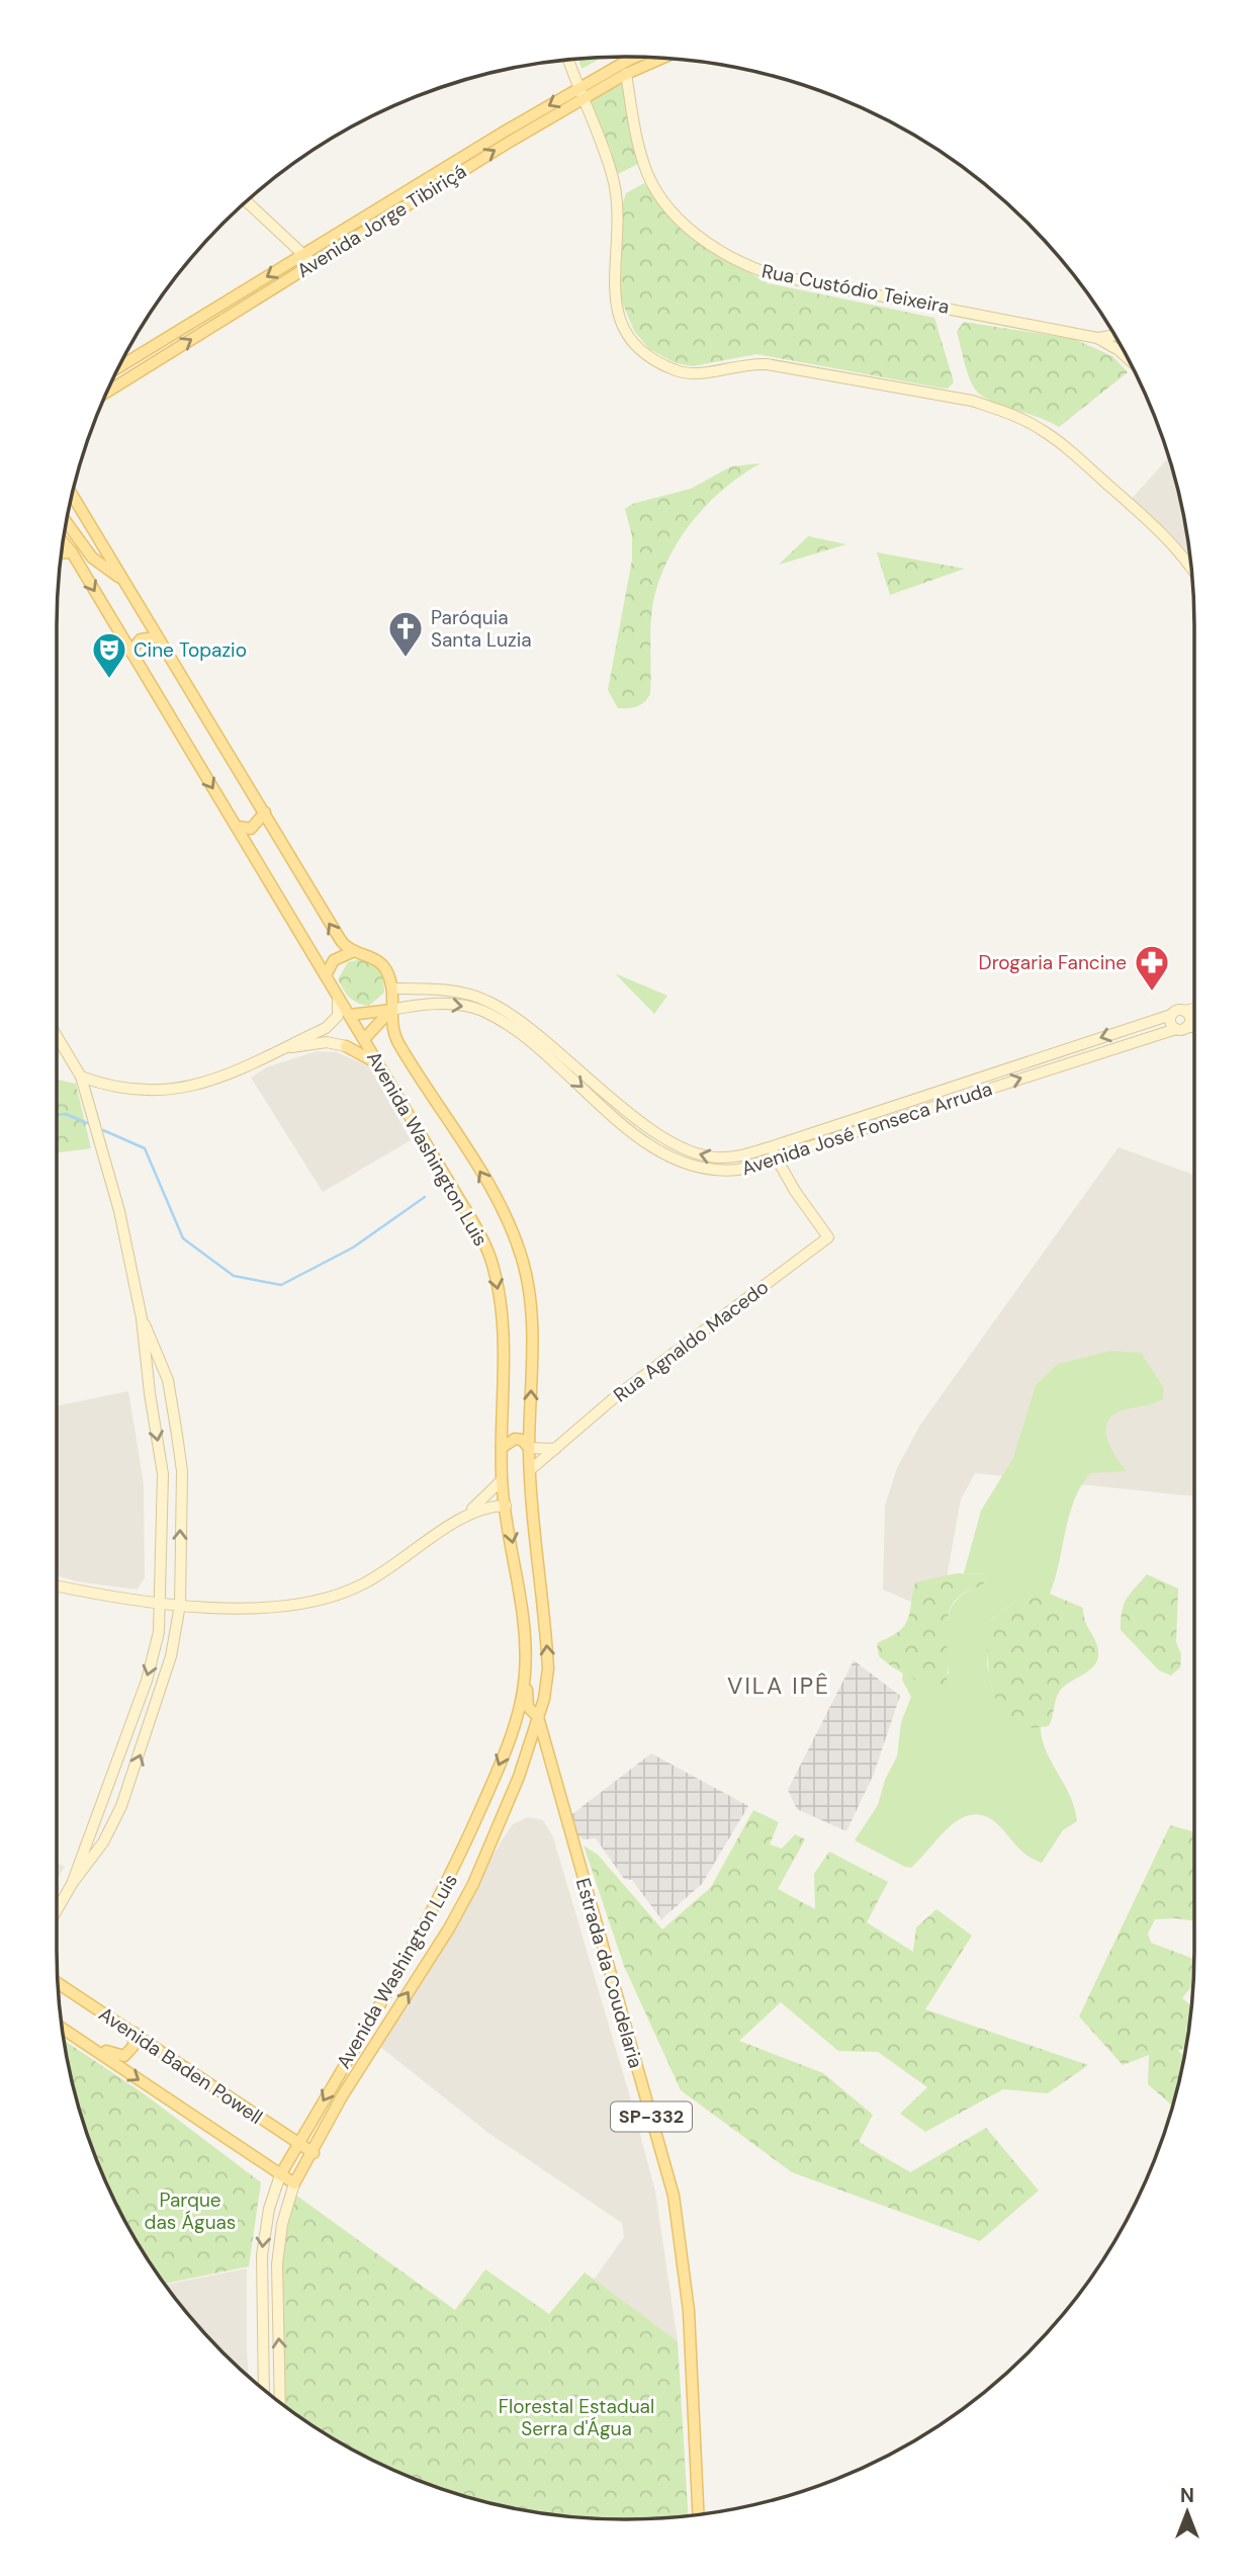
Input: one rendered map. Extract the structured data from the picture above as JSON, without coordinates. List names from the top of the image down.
{
  "streets": {
    "main road": [
      "Avenida Jorge Tibiriçá",
      "Avenida Washington Luis",
      "Estrada da Coudelaria",
      "Avenida Baden Powell",
      "SP-332"
    ],
    "street": ["Rua Custódio Teixeira", "Avenida José Fonseca Arruda", "Rua Agnaldo Macedo"]
  },
  "crossings": [
    ["Avenida Jorge Tibiriçá", "Rua Custódio Teixeira"],
    ["Avenida José Fonseca Arruda", "Avenida Washington Luis"],
    ["Avenida José Fonseca Arruda", "Rua Agnaldo Macedo"],
    ["Avenida Washington Luis", "Rua Agnaldo Macedo"],
    ["Avenida Washington Luis", "Estrada da Coudelaria"],
    ["Avenida Washington Luis", "Avenida Baden Powell"]
  ],
  "districts": ["VILA IPÊ"],
  "parks": ["Parque das Águas", "Florestal Estadual Serra d'Água"],
  "places": {
    "church": ["Paróquia Santa Luzia"],
    "theatre": ["Cine Topazio"],
    "pharmacy": ["Drogaria Fancine"]
  },
  "north": "top"
}
